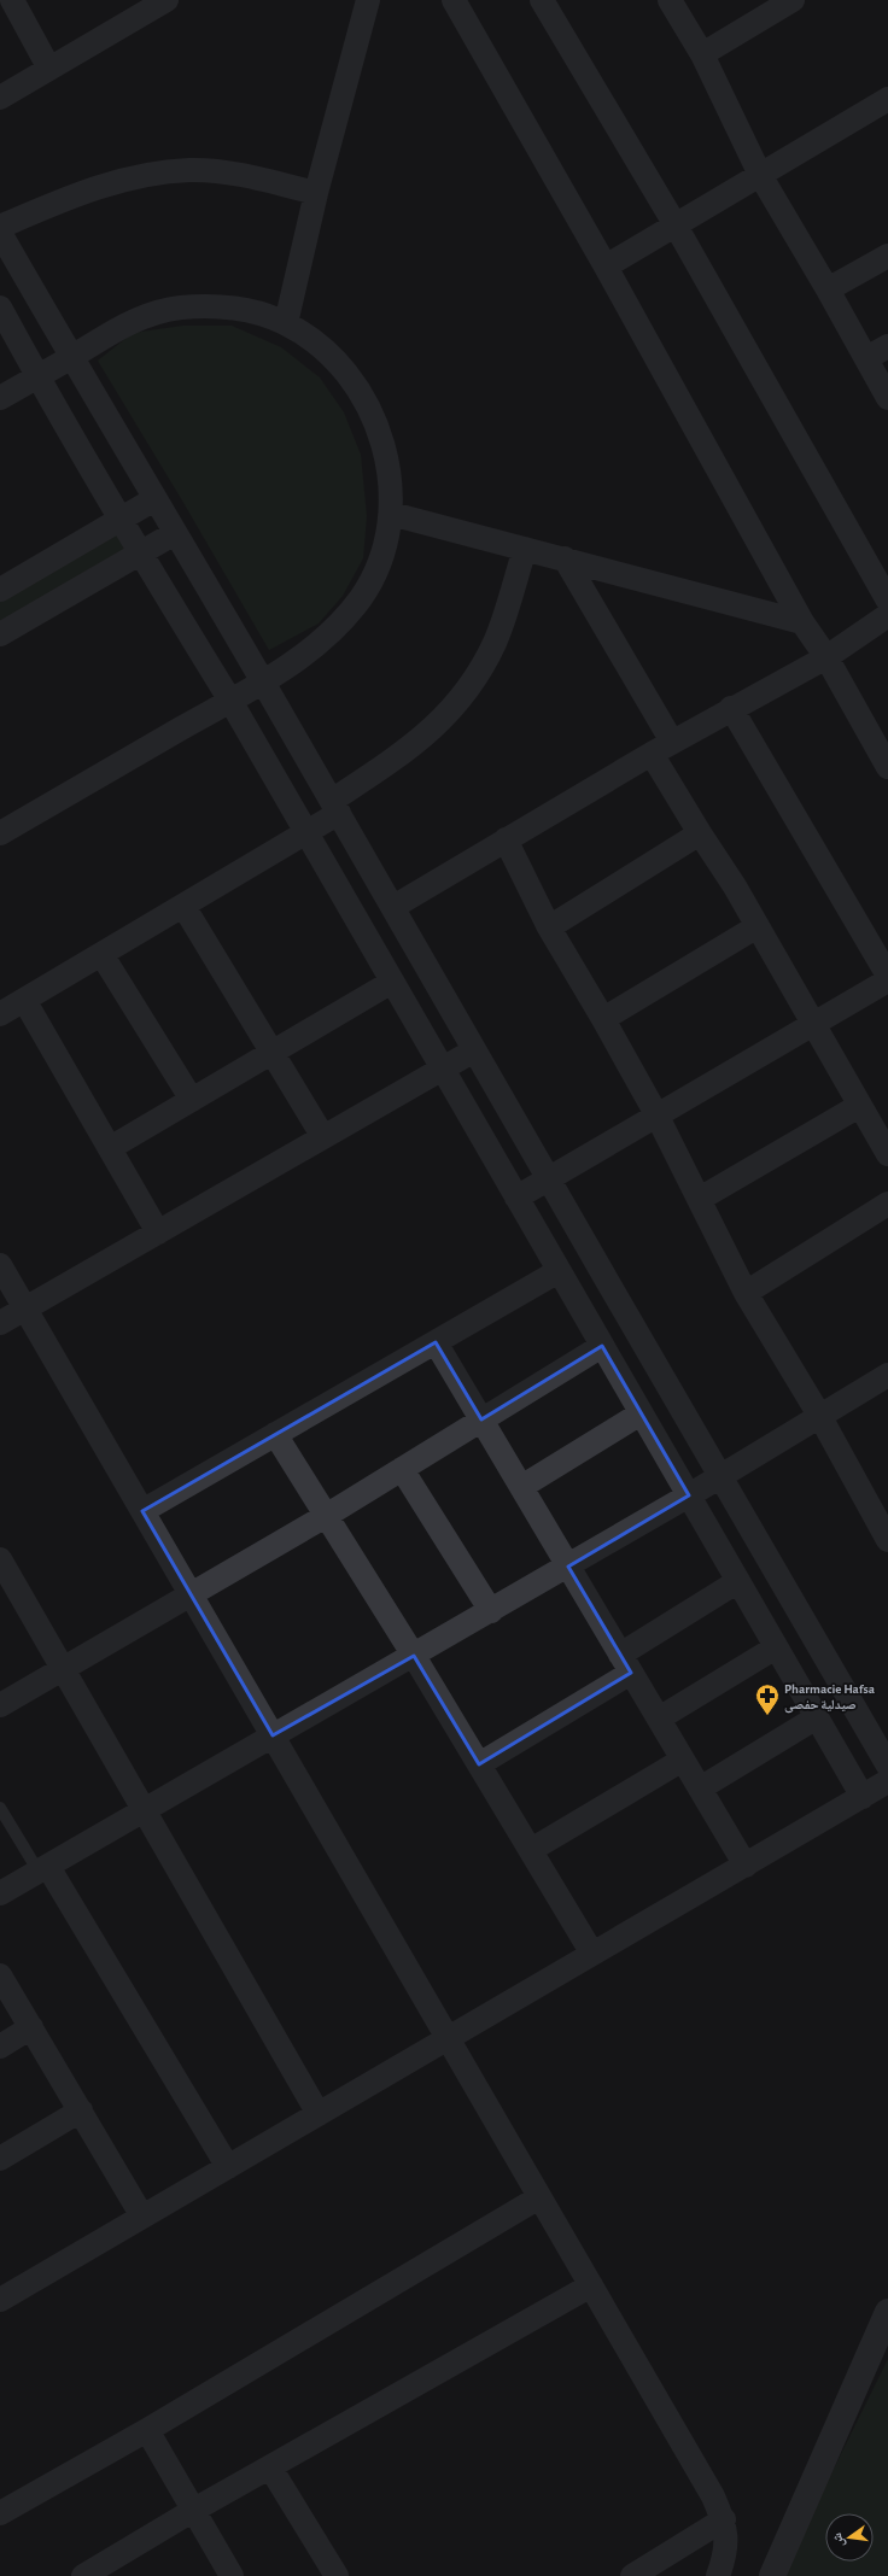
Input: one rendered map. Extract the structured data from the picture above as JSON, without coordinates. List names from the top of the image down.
{
  "places": {
    "pharmacy": ["Pharmacie Hafsa صيدلية حفصى"]
  },
  "north": "left"
}
